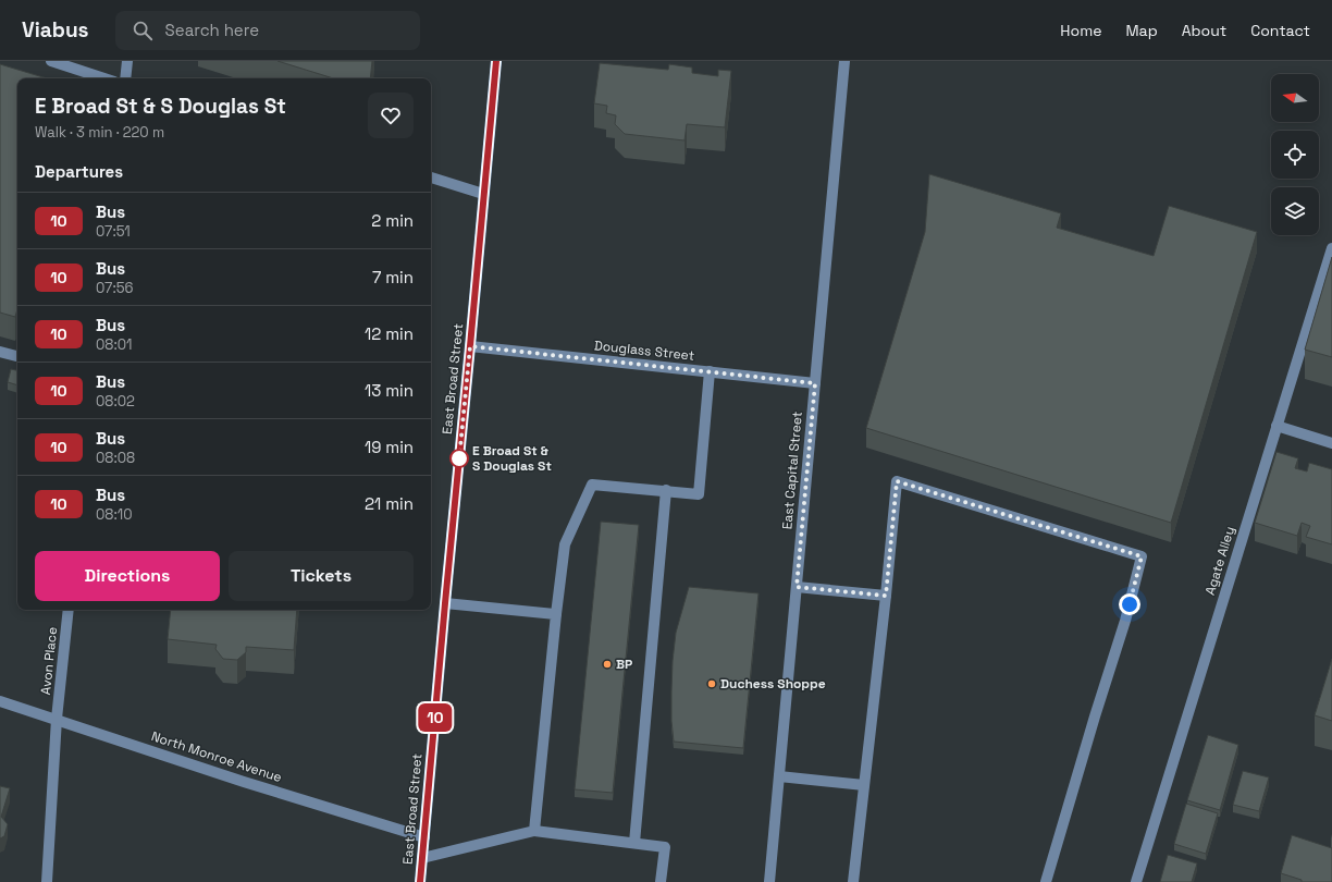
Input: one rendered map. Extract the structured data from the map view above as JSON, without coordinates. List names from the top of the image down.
{
  "streets": {
    "main road": ["East Broad Street"],
    "street": [
      "Douglass Street",
      "East Capital Street",
      "Agate Alley",
      "Avon Place",
      "North Monroe Avenue"
    ]
  },
  "crossings": [
    ["Douglass Street", "East Broad Street"],
    ["Douglass Street", "East Capital Street"],
    ["East Broad Street", "North Monroe Avenue"],
    ["Avon Place", "North Monroe Avenue"]
  ],
  "places": ["E Broad St & S Douglas St", "BP", "Duchess Shoppe"],
  "lines": ["bus line 10"],
  "north": "left",
  "page": {
    "header": "Viabus",
    "search": "Search here",
    "nav": [
      "Home",
      "Map",
      "About",
      "Contact"
    ],
    "on_map": "10",
    "heading": [
      ["E Broad St & S Douglas St", "Walk · 3 min · 220 m"],
      "Departures"
    ],
    "list": [
      {
        "mark": "10",
        "name": "Bus",
        "note": "07:51",
        "value": "2 min"
      },
      {
        "mark": "10",
        "name": "Bus",
        "note": "07:56",
        "value": "7 min"
      },
      {
        "mark": "10",
        "name": "Bus",
        "note": "08:01",
        "value": "12 min"
      },
      {
        "mark": "10",
        "name": "Bus",
        "note": "08:02",
        "value": "13 min"
      },
      {
        "mark": "10",
        "name": "Bus",
        "note": "08:08",
        "value": "19 min"
      },
      {
        "mark": "10",
        "name": "Bus",
        "note": "08:10",
        "value": "21 min"
      }
    ],
    "buttons": ["Directions", "Tickets"]
  }
}
